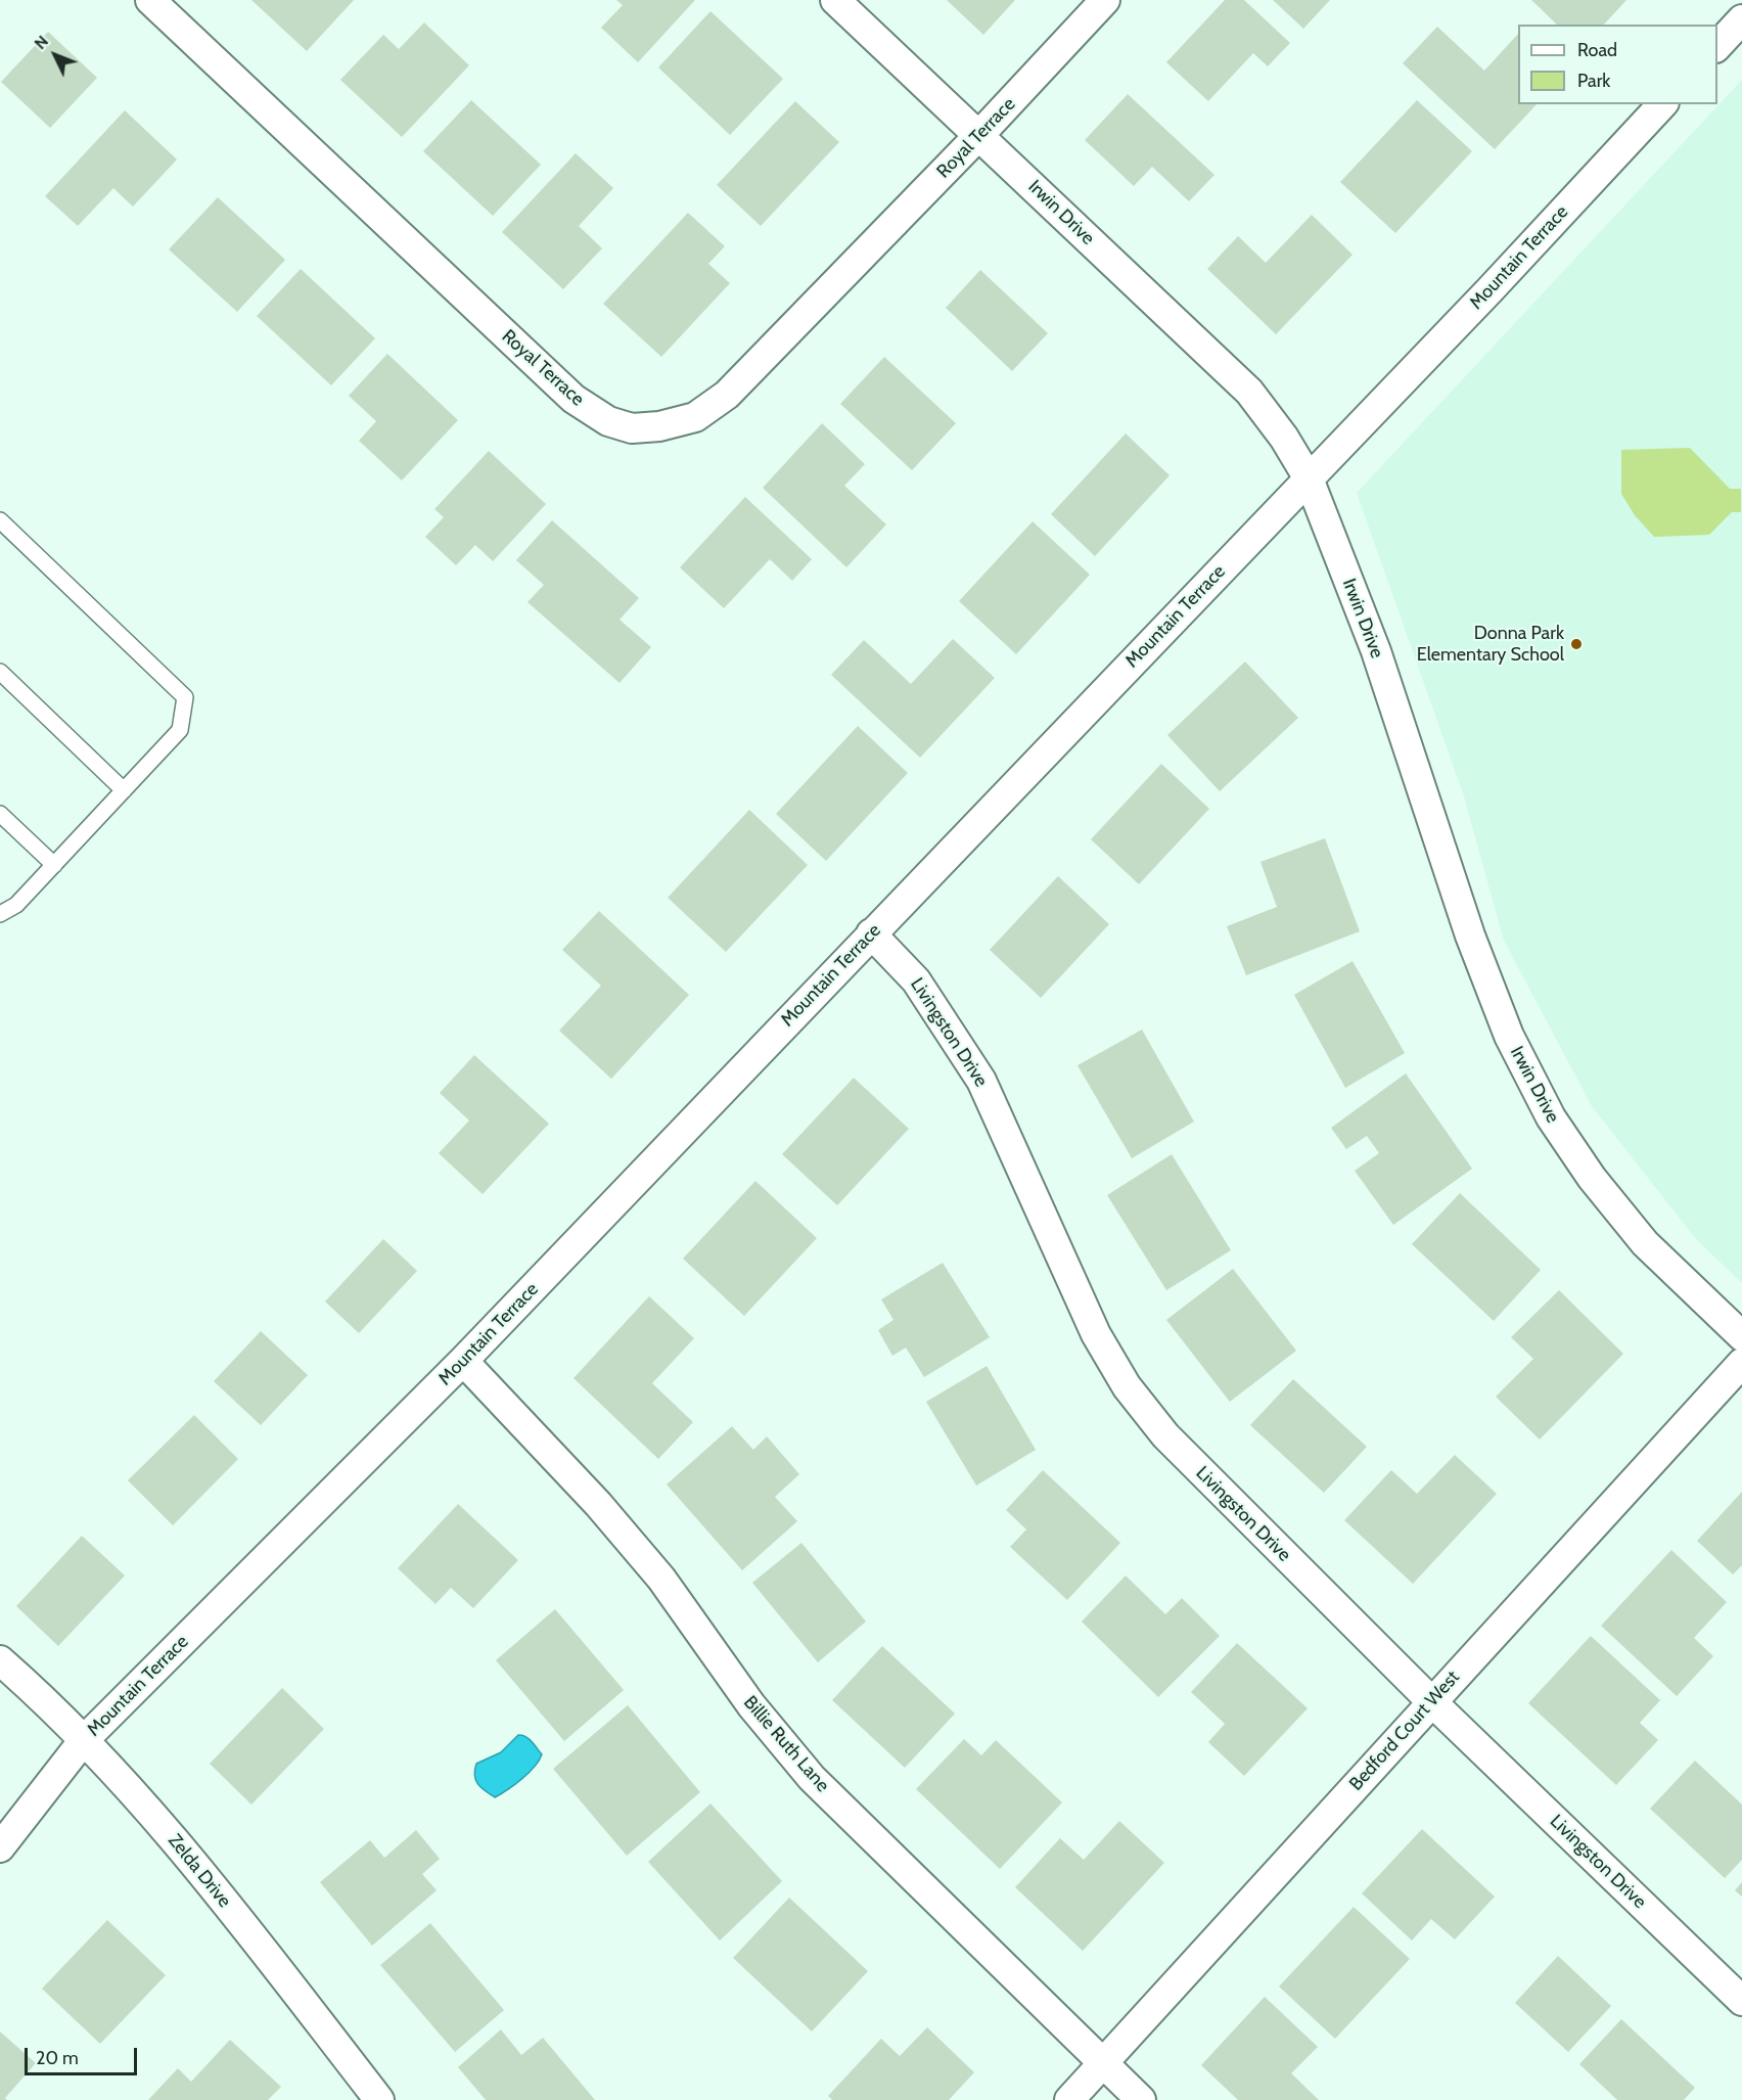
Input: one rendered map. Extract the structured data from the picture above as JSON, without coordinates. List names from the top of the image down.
{
  "streets": {
    "street": [
      "Royal Terrace",
      "Irwin Drive",
      "Mountain Terrace",
      "Livingston Drive",
      "Bedford Court West",
      "Billie Ruth Lane",
      "Zelda Drive"
    ]
  },
  "crossings": [
    ["Royal Terrace", "Irwin Drive"],
    ["Irwin Drive", "Mountain Terrace"],
    ["Mountain Terrace", "Livingston Drive"],
    ["Mountain Terrace", "Billie Ruth Lane"],
    ["Mountain Terrace", "Zelda Drive"],
    ["Livingston Drive", "Bedford Court West"],
    ["Bedford Court West", "Billie Ruth Lane"]
  ],
  "places": ["Donna Park Elementary School"],
  "legend": ["Road", "Park"],
  "scale_bar": "20 m",
  "north": "top left"
}
